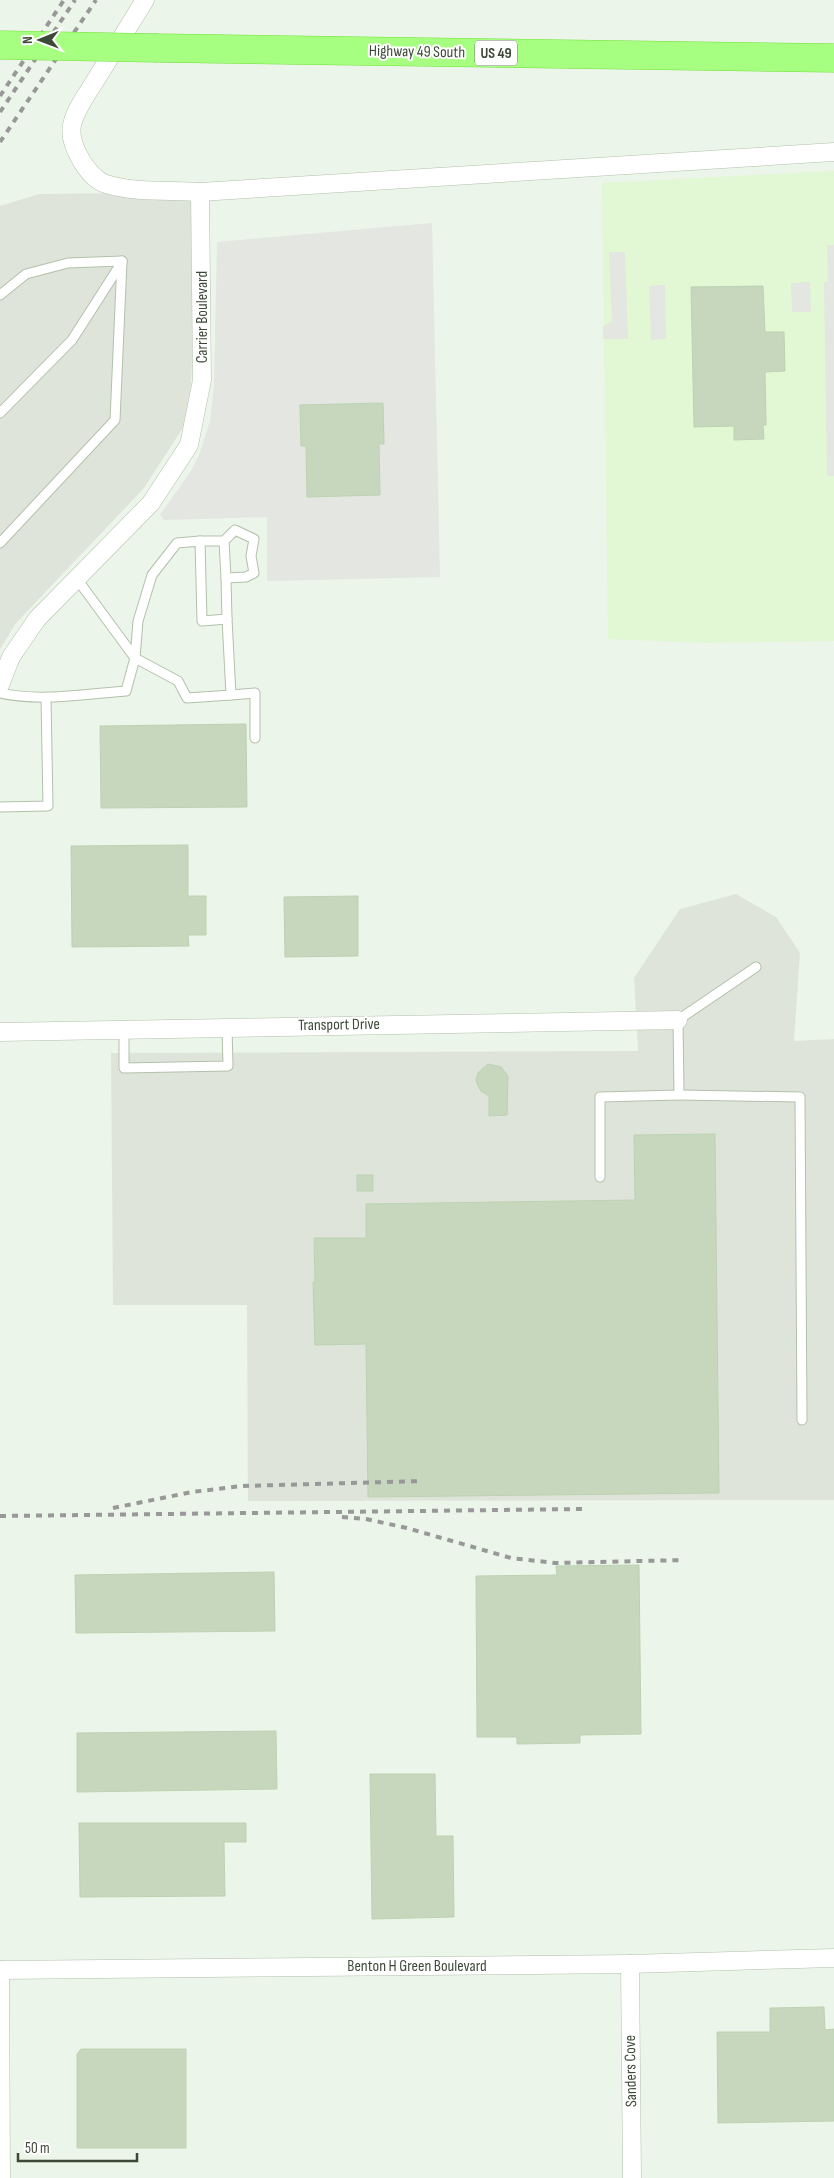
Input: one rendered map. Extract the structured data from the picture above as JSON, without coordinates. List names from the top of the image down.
{
  "streets": {
    "highway": ["Highway 49 South", "US 49"],
    "street": [
      "Carrier Boulevard",
      "Transport Drive",
      "Benton H Green Boulevard",
      "Sanders Cove"
    ]
  },
  "crossings": [
    ["Benton H Green Boulevard", "Sanders Cove"]
  ],
  "scale_bar": "50 m",
  "north": "left"
}
